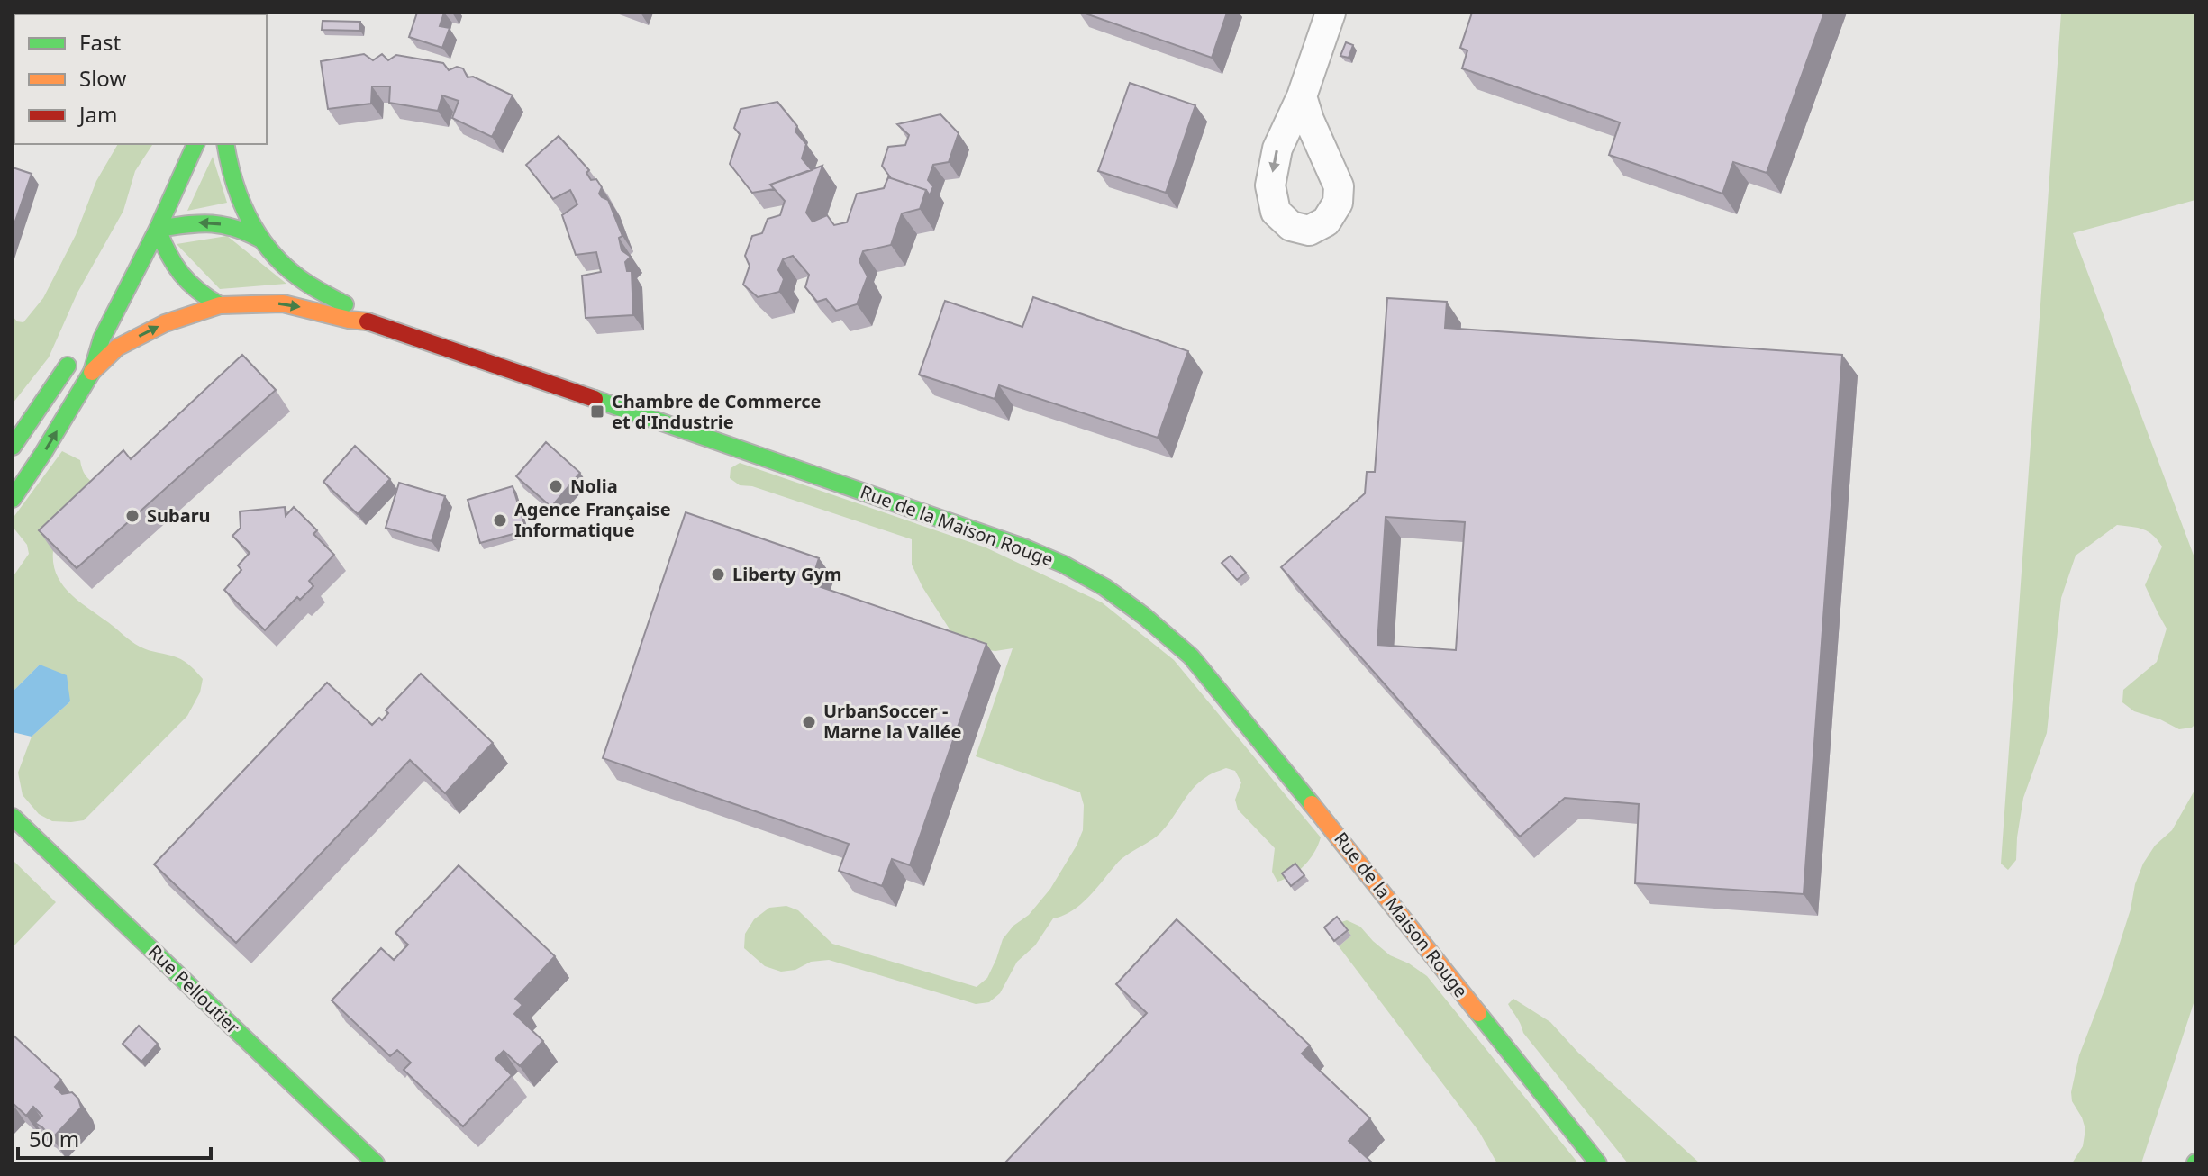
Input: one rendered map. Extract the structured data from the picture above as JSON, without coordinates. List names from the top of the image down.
{
  "streets": {
    "street": ["Rue de la Maison Rouge", "Rue Pelloutier"]
  },
  "places": {
    "transit": ["Chambre de Commerce et d'Industrie"],
    "other": [
      "Nolia",
      "Subaru",
      "Agence Française Informatique",
      "Liberty Gym",
      "UrbanSoccer - Marne la Vallée"
    ]
  },
  "legend": ["Fast", "Slow", "Jam"],
  "scale_bar": "50 m"
}
